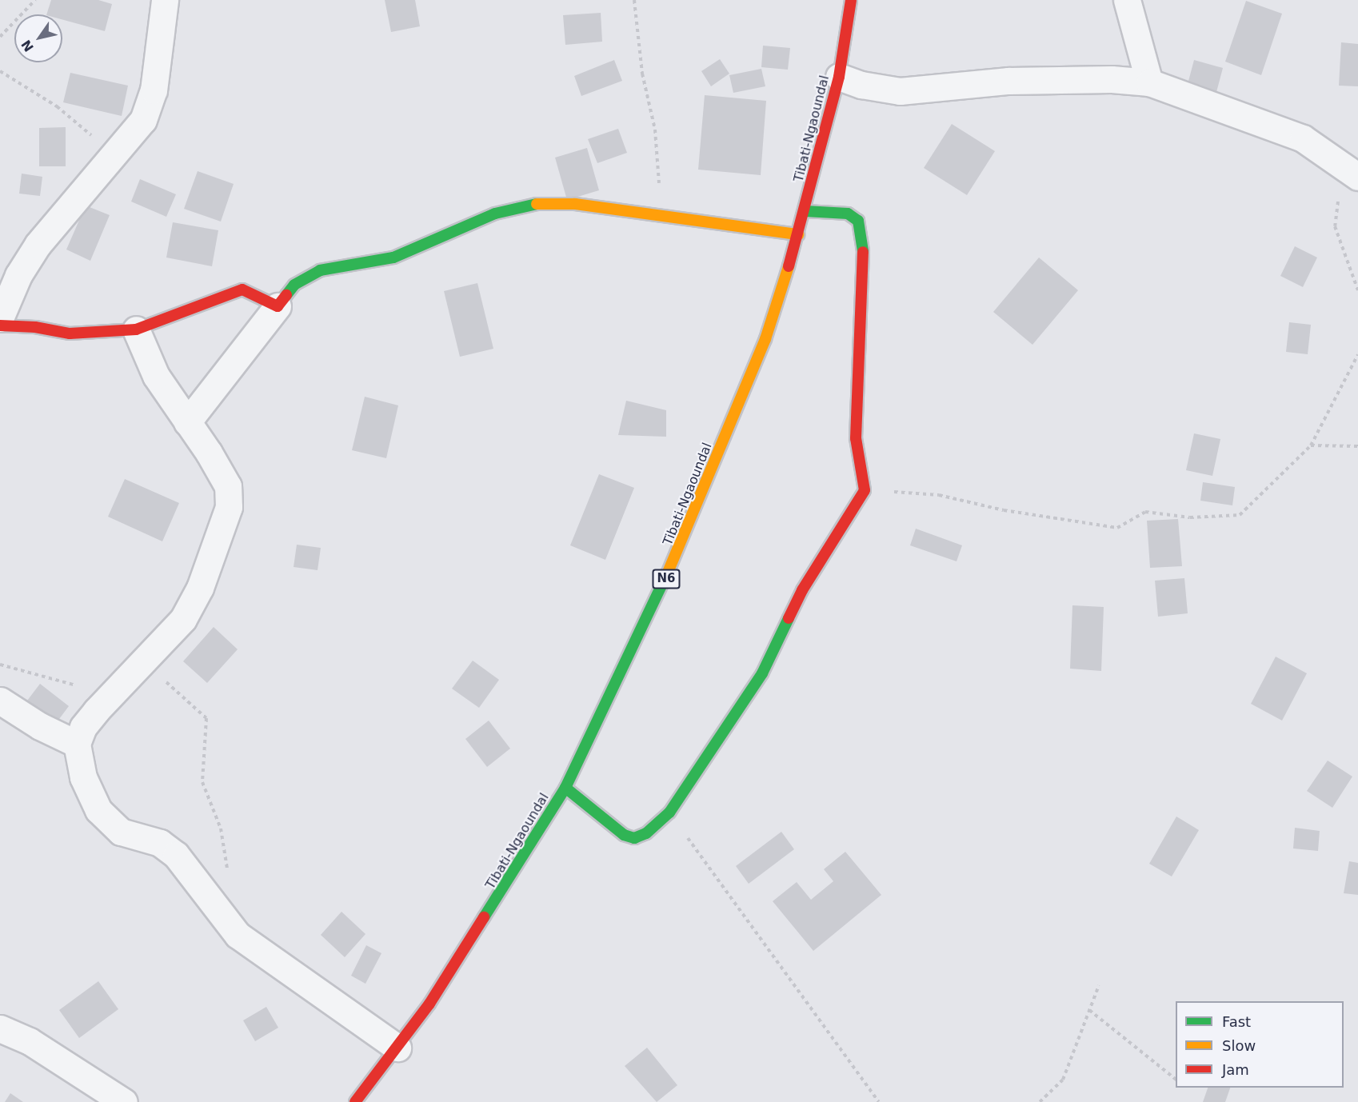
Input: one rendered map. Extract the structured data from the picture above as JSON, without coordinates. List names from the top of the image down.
{
  "streets": {
    "main road": ["Tibati-Ngaoundal", "N6"]
  },
  "legend": ["Fast", "Slow", "Jam"],
  "north": "bottom left"
}
